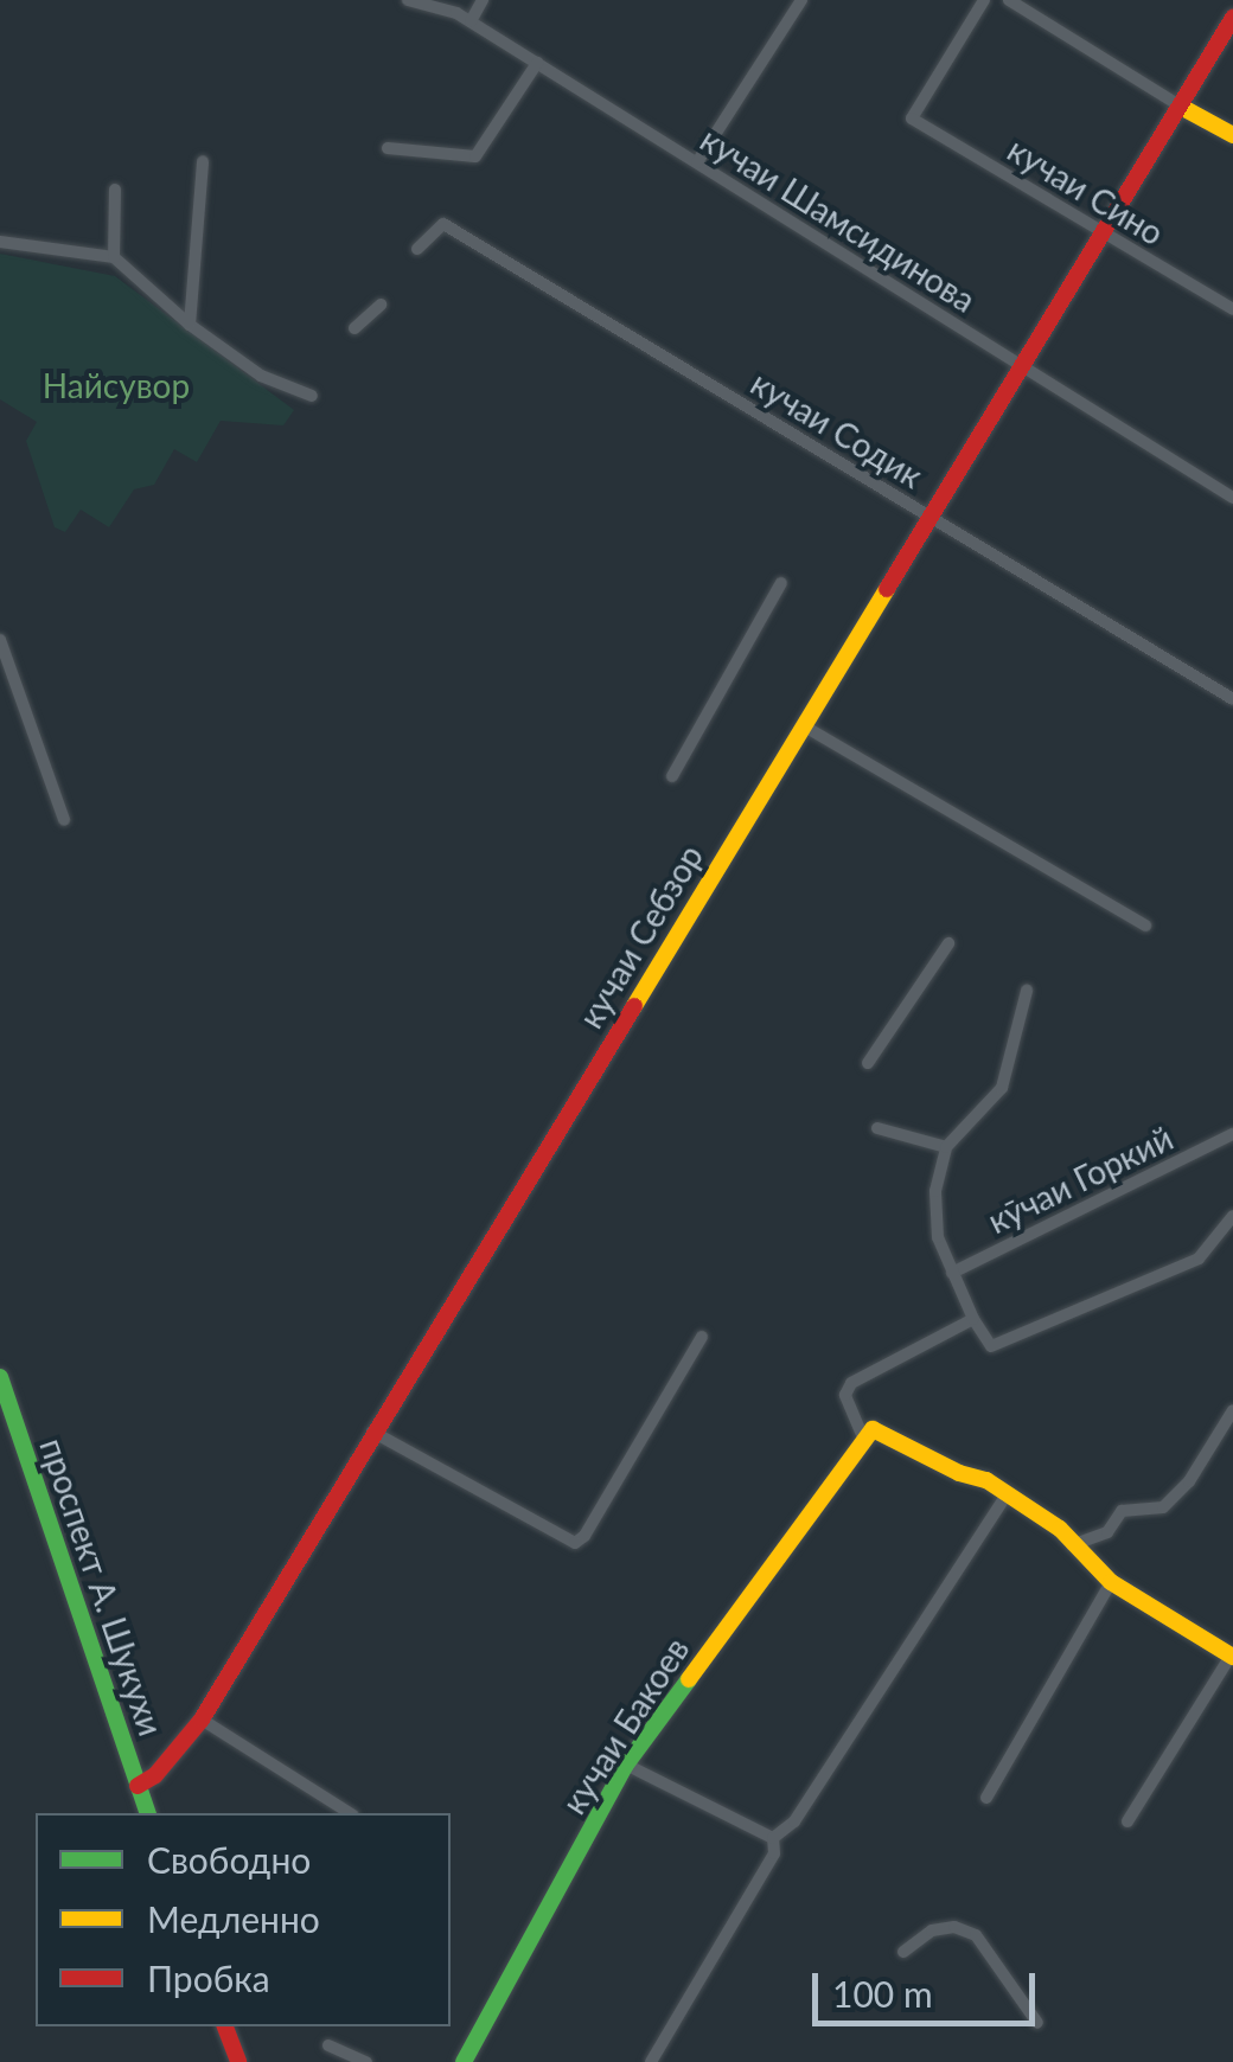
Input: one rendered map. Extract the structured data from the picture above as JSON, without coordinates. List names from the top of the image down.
{
  "streets": {
    "main road": ["кучаи Себзор", "проспект А. Шукухи", "кучаи Бакоев"],
    "street": [
      "кучаи Сино",
      "кучаи Шамсидинова",
      "кучаи Содик",
      "кӯчаи Горкий"
    ]
  },
  "crossings": [
    ["кучаи Сино", "кучаи Себзор"],
    ["кучаи Шамсидинова", "кучаи Себзор"],
    ["кучаи Содик", "кучаи Себзор"],
    ["кучаи Себзор", "проспект А. Шукухи"]
  ],
  "parks": ["Найсувор"],
  "legend": ["Свободно", "Медленно", "Пробка"],
  "scale_bar": "100 m"
}
